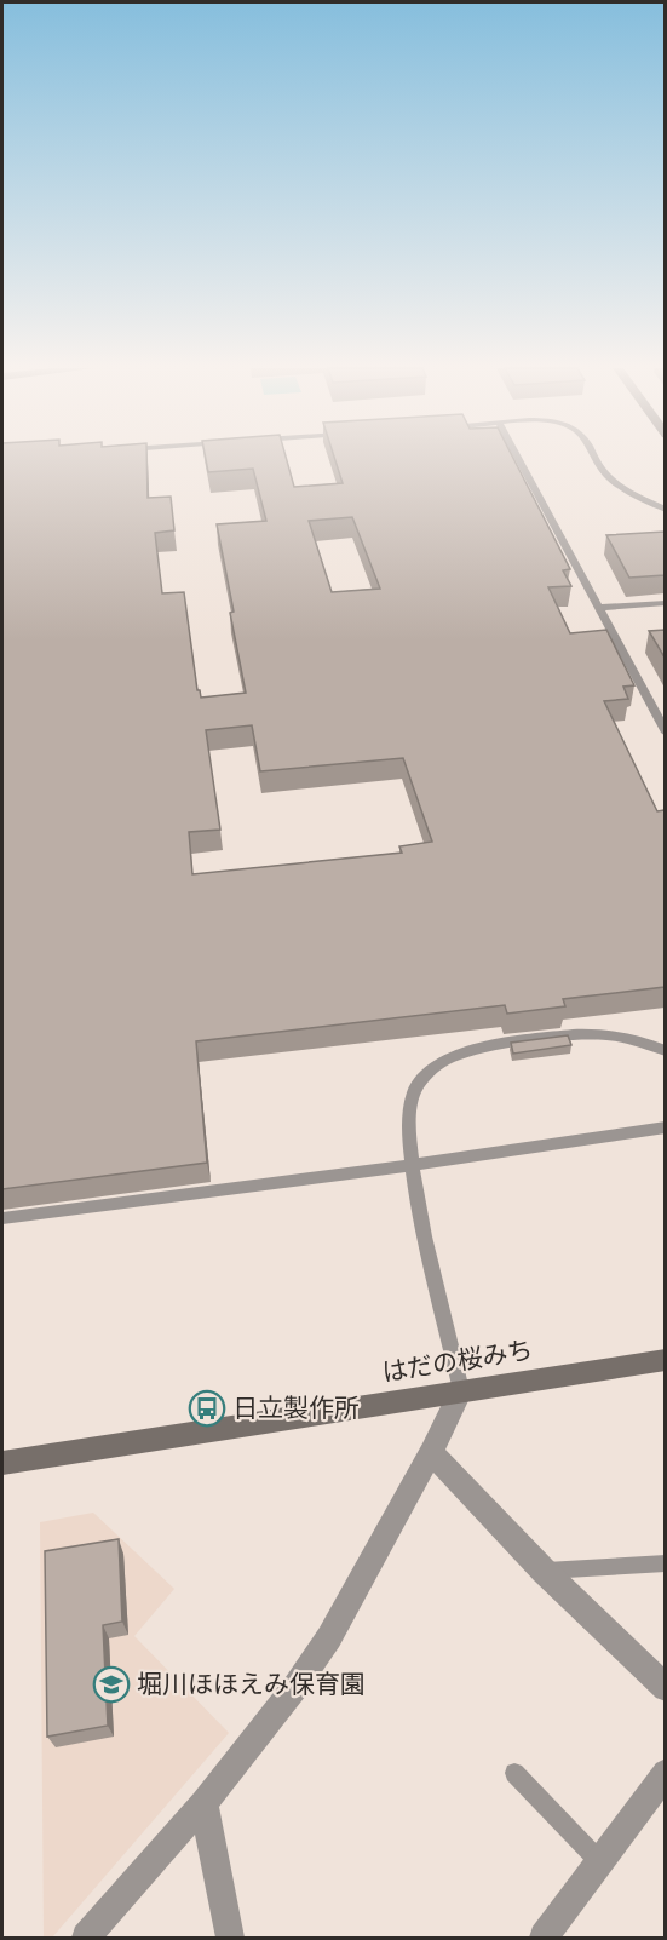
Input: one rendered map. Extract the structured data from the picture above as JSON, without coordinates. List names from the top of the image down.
{
  "streets": {
    "street": ["はだの桜みち"]
  },
  "places": {
    "bus stop": ["日立製作所"],
    "school or university": ["堀川ほほえみ保育園"]
  }
}
